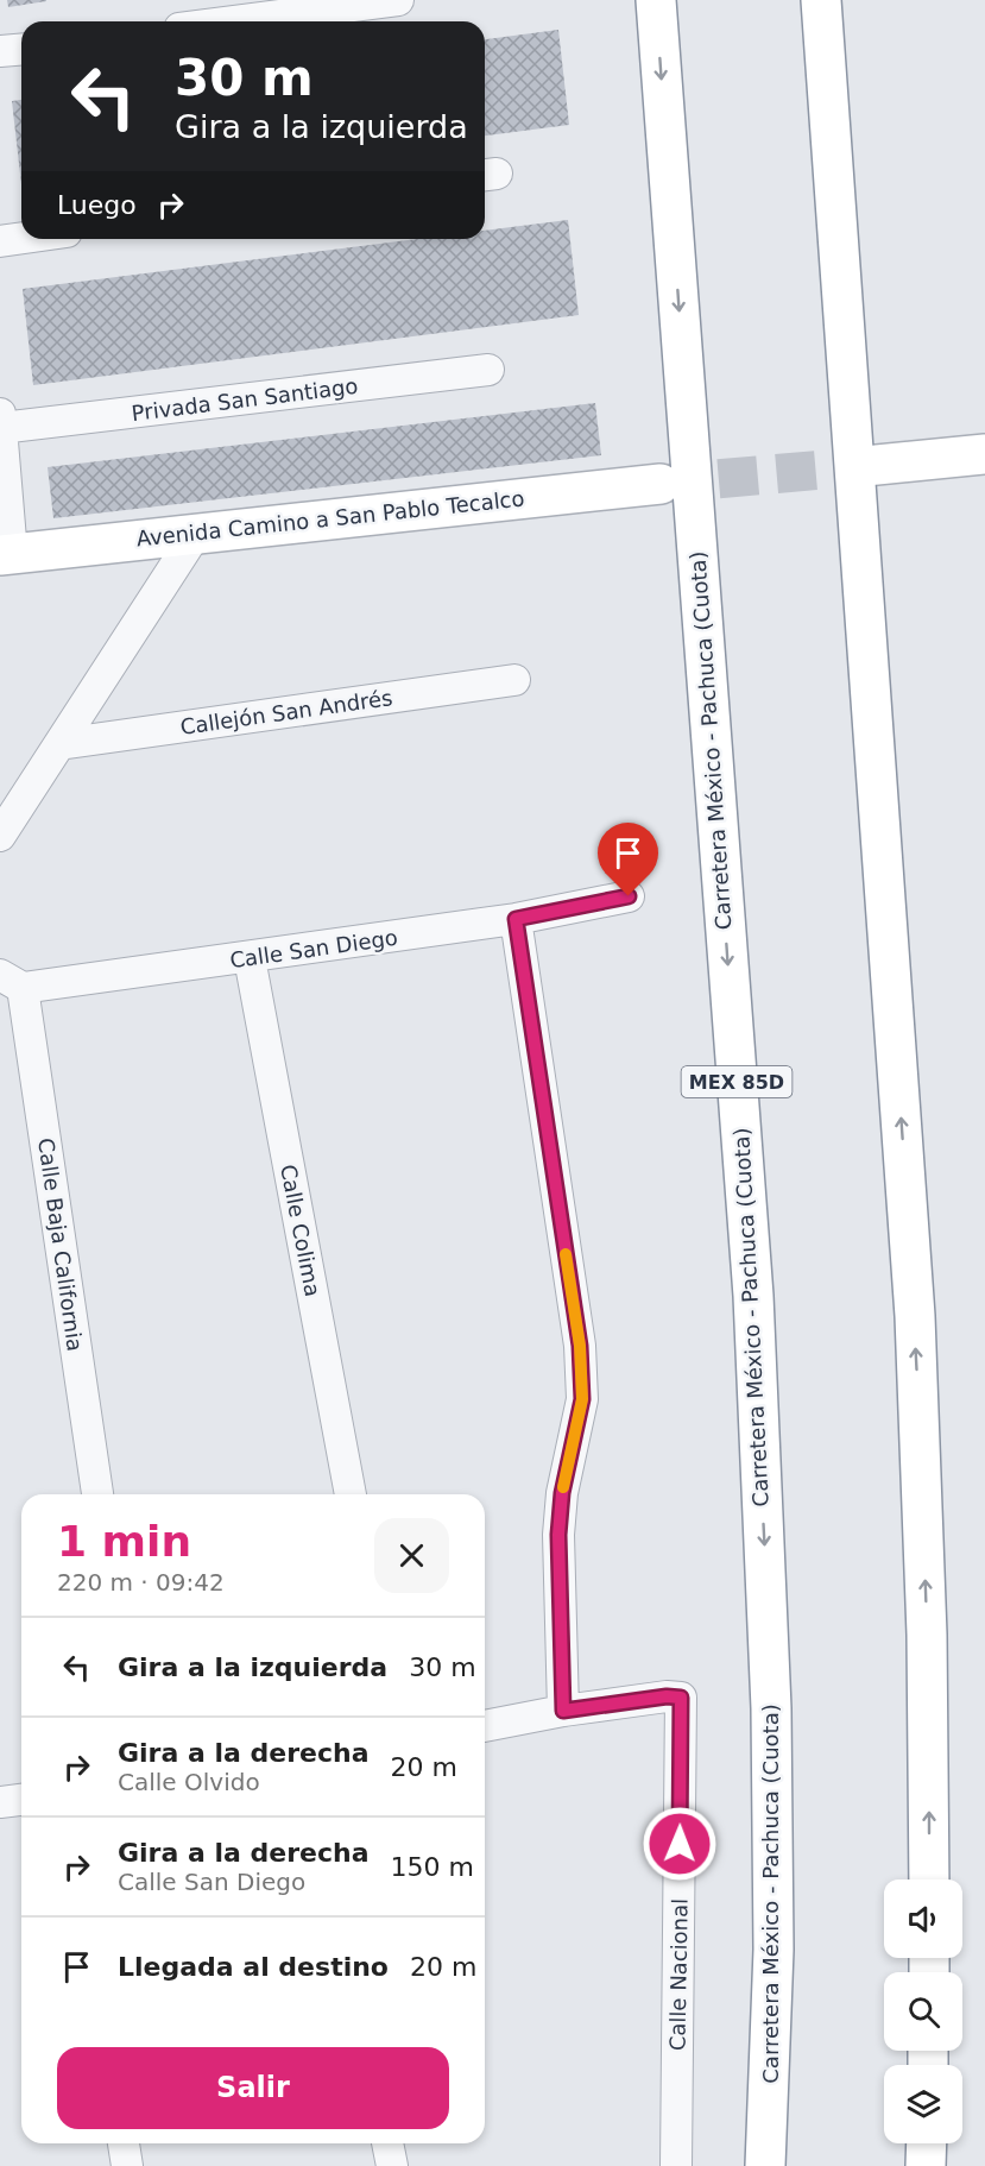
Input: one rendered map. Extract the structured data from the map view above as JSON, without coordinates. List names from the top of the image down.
{
  "streets": {
    "main road": ["Avenida Camino a San Pablo Tecalco", "Carretera México - Pachuca (Cuota)", "MEX 85D"],
    "street": [
      "Privada San Santiago",
      "Callejón San Andrés",
      "Calle San Diego",
      "Calle Colima",
      "Calle Baja California",
      "Calle Nacional"
    ]
  },
  "crossings": [
    ["Calle San Diego", "Calle Colima"],
    ["Calle San Diego", "Calle Baja California"]
  ],
  "page": {
    "turn": ["30 m", "Gira a la izquierda"],
    "then": "Luego",
    "heading": ["1 min", "220 m · 09:42"],
    "list": [
      {
        "name": "Gira a la izquierda",
        "value": "30 m"
      },
      {
        "name": "Gira a la derecha",
        "note": "Calle Olvido",
        "value": "20 m"
      },
      {
        "name": "Gira a la derecha",
        "note": "Calle San Diego",
        "value": "150 m"
      },
      {
        "name": "Llegada al destino",
        "value": "20 m"
      }
    ],
    "buttons": "Salir"
  }
}
